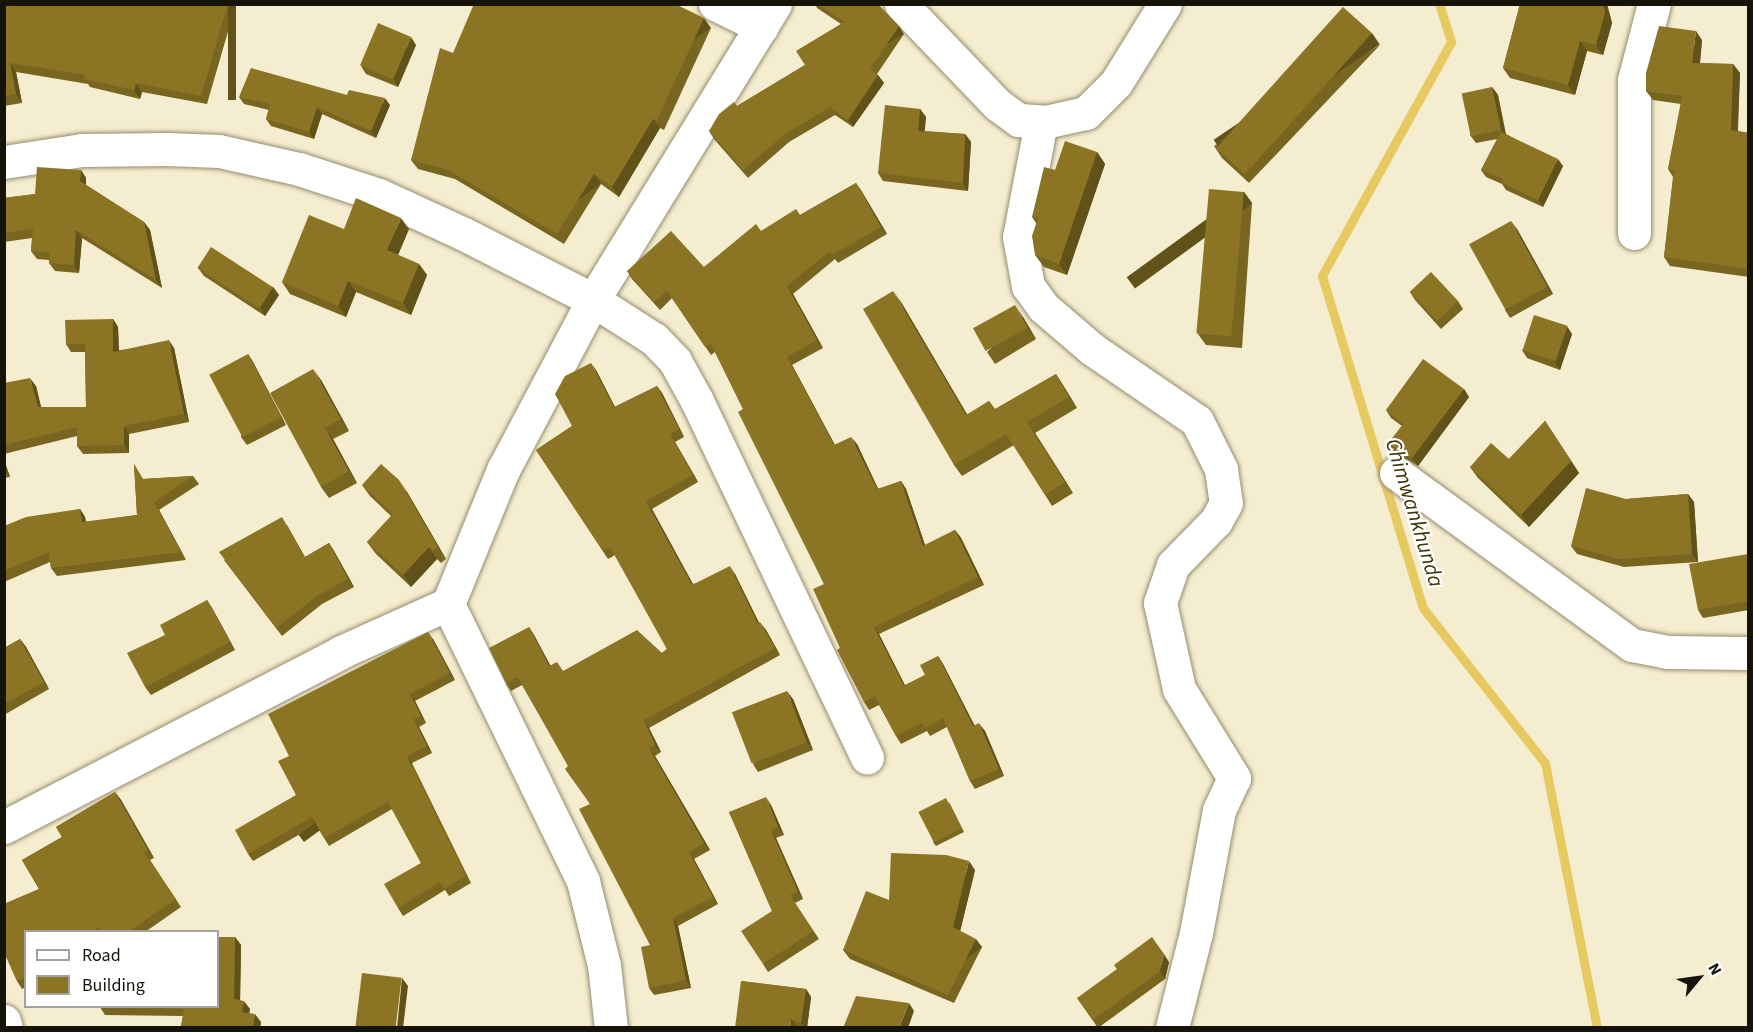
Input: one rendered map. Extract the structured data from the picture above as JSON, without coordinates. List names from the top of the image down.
{
  "water": ["Chimwankhunda"],
  "legend": ["Road", "Building"],
  "north": "top right"
}
